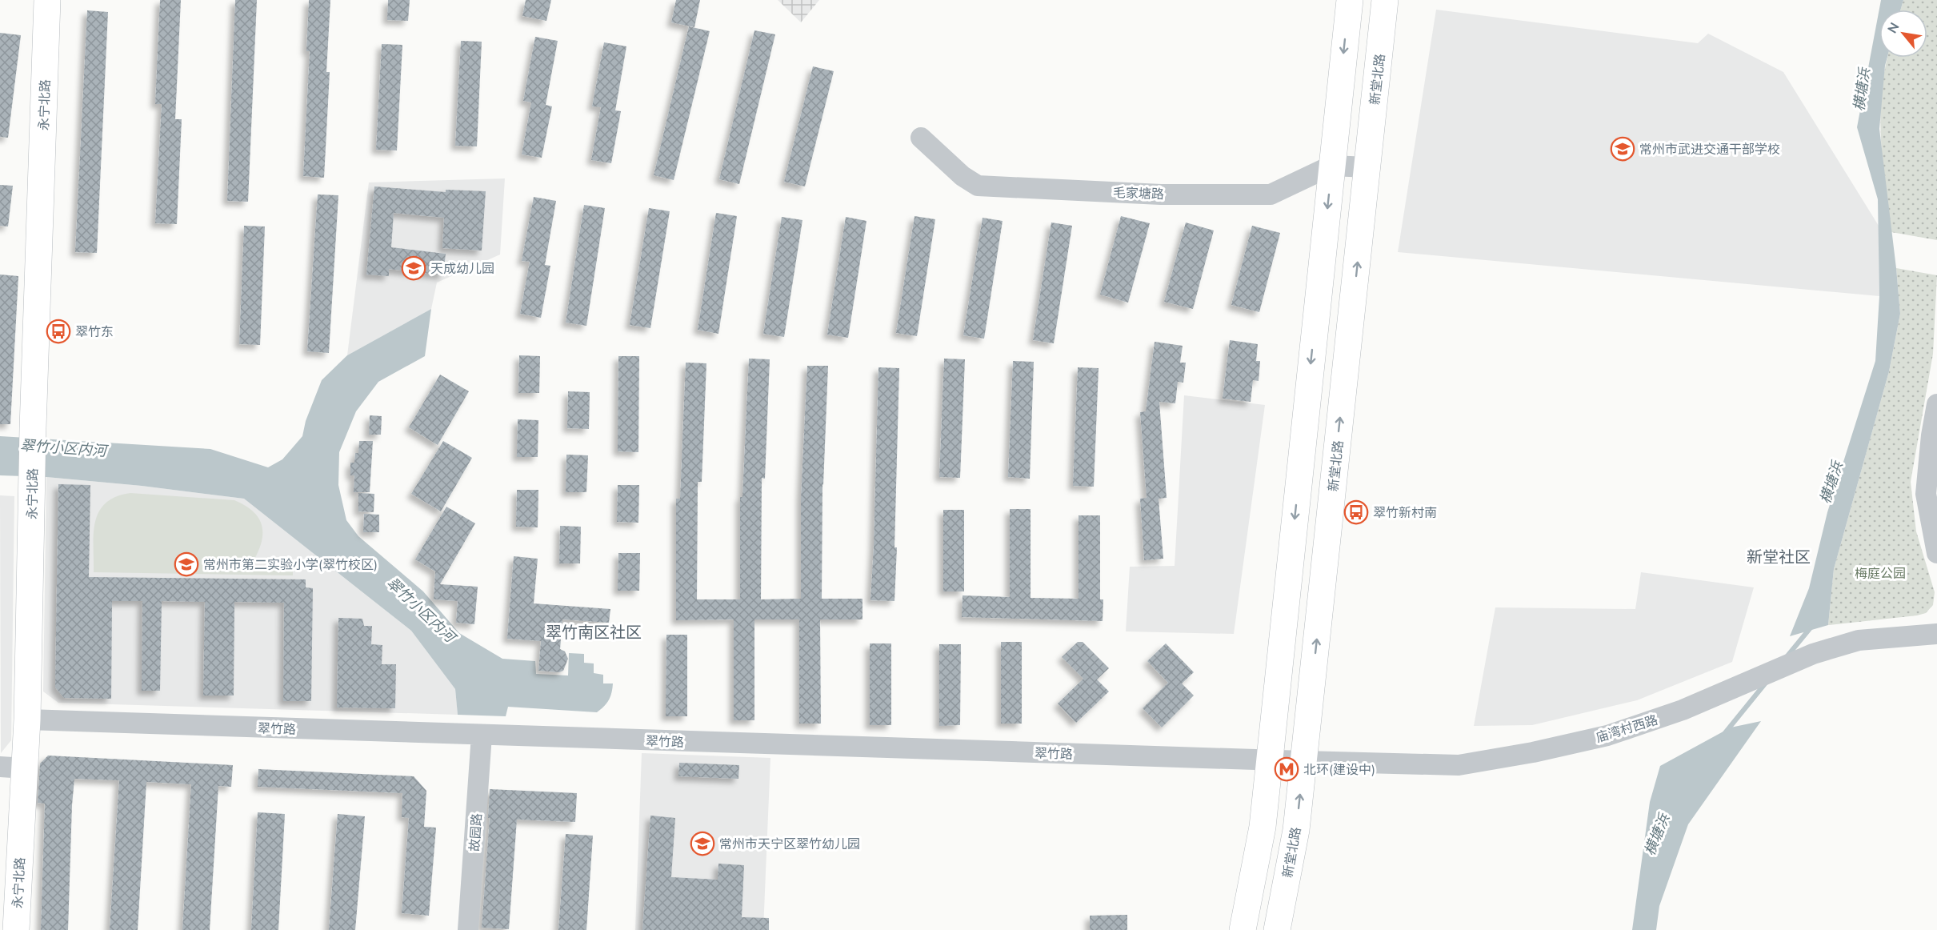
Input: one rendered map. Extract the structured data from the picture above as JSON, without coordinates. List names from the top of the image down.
{
  "streets": {
    "main road": ["新堂北路", "永宁北路"],
    "street": [
      "毛家塘路",
      "翠竹路",
      "庙湾村西路",
      "故园路"
    ]
  },
  "crossings": [
    ["新堂北路", "毛家塘路"],
    ["新堂北路", "翠竹路"],
    ["新堂北路", "庙湾村西路"],
    ["永宁北路", "翠竹路"],
    ["翠竹路", "庙湾村西路"],
    ["翠竹路", "故园路"]
  ],
  "districts": ["新堂社区", "翠竹南区社区"],
  "water": ["横塘浜", "翠竹小区内河"],
  "parks": ["梅庭公园"],
  "places": {
    "school or university": [
      "常州市武进交通干部学校",
      "天成幼儿园",
      "常州市第二实验小学(翠竹校区)",
      "常州市天宁区翠竹幼儿园"
    ],
    "bus stop": ["翠竹东", "翠竹新村南"],
    "metro station": ["北环(建设中)"]
  },
  "north": "top left"
}
